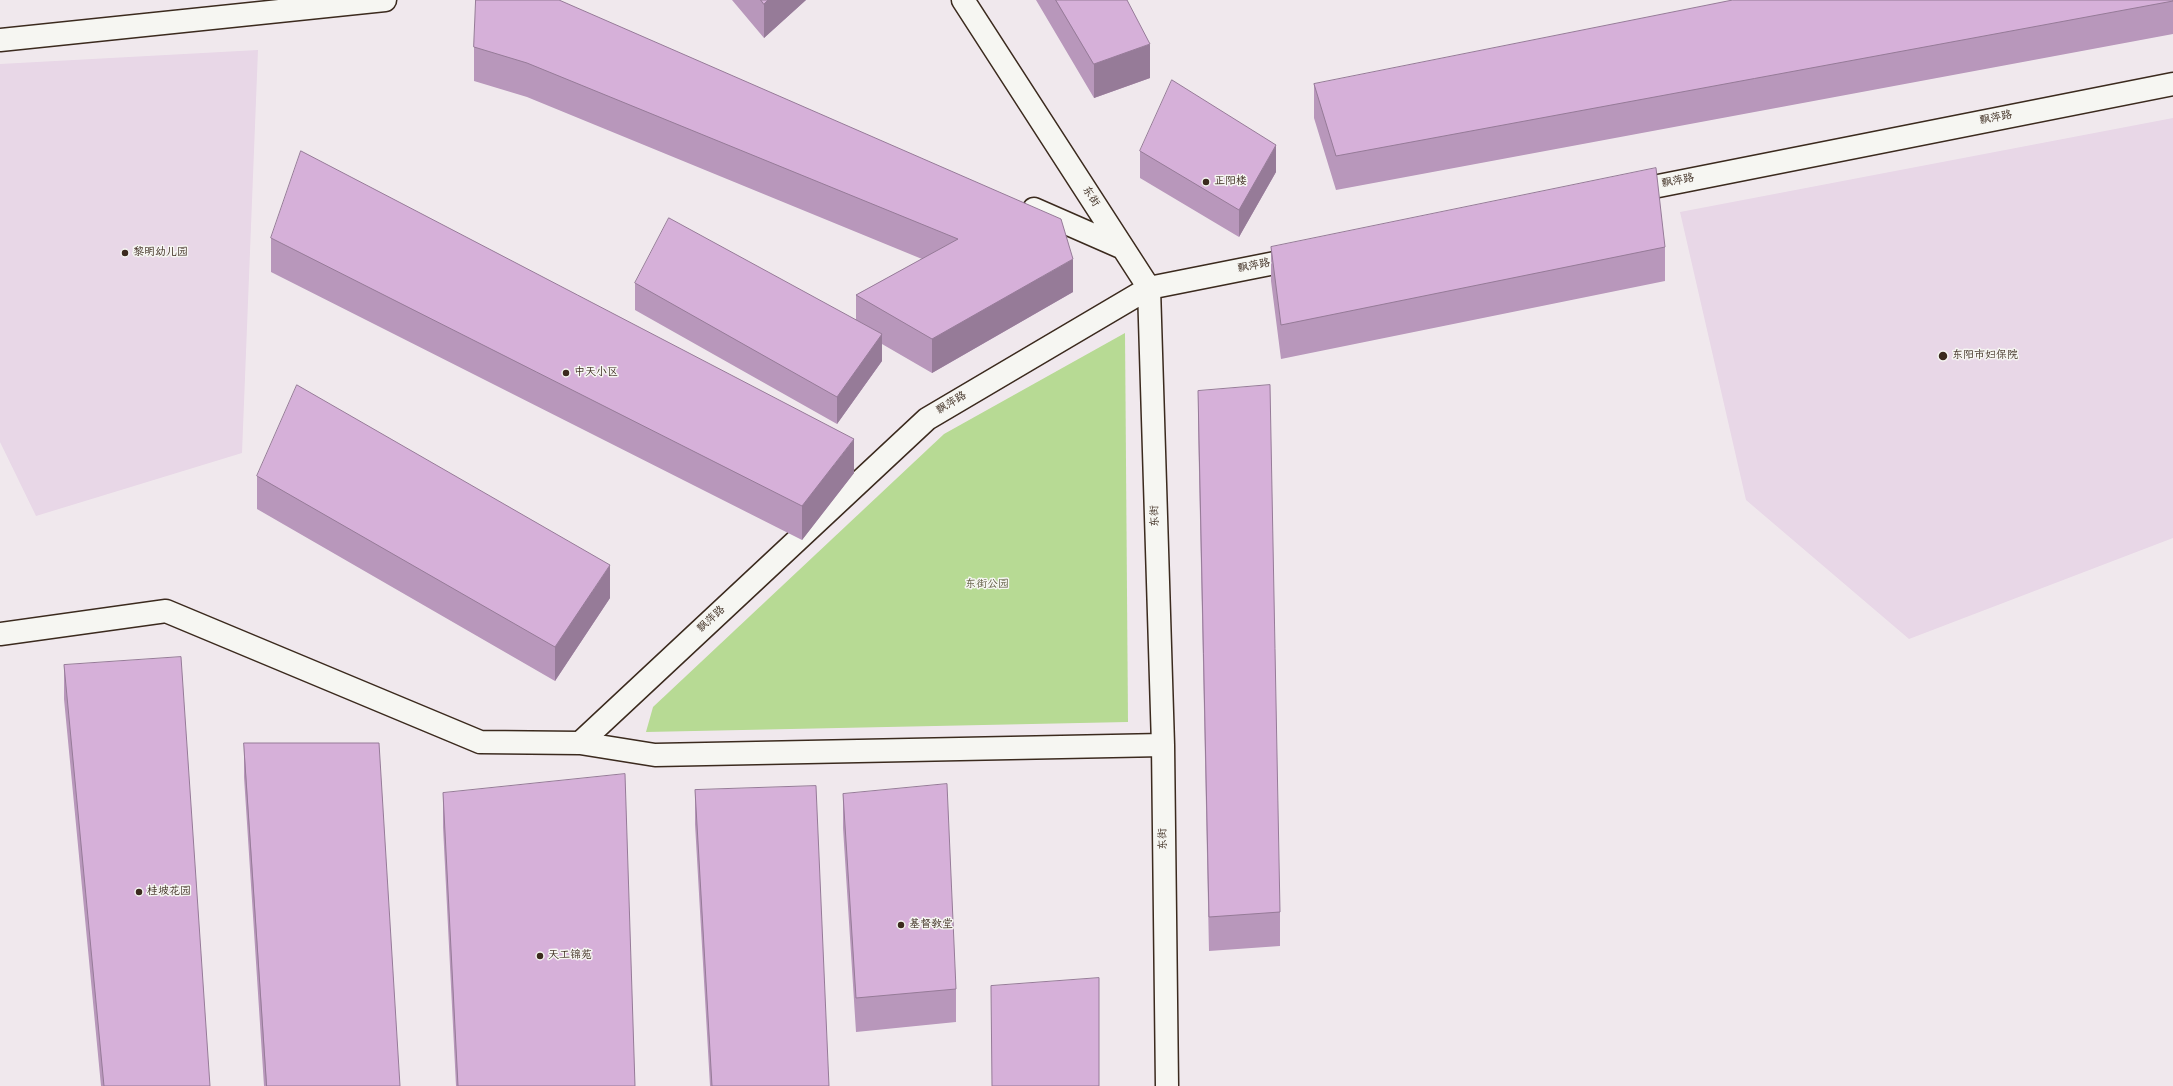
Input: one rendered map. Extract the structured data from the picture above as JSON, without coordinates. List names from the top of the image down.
{
  "streets": {
    "street": ["飘萍路", "东街"]
  },
  "crossings": [
    ["飘萍路", "东街"]
  ],
  "parks": ["东街公园"],
  "places": [
    "正阳楼",
    "黎明幼儿园",
    "东阳市妇保院",
    "中天小区",
    "桂坡花园",
    "基督教堂",
    "天工锦苑"
  ]
}
